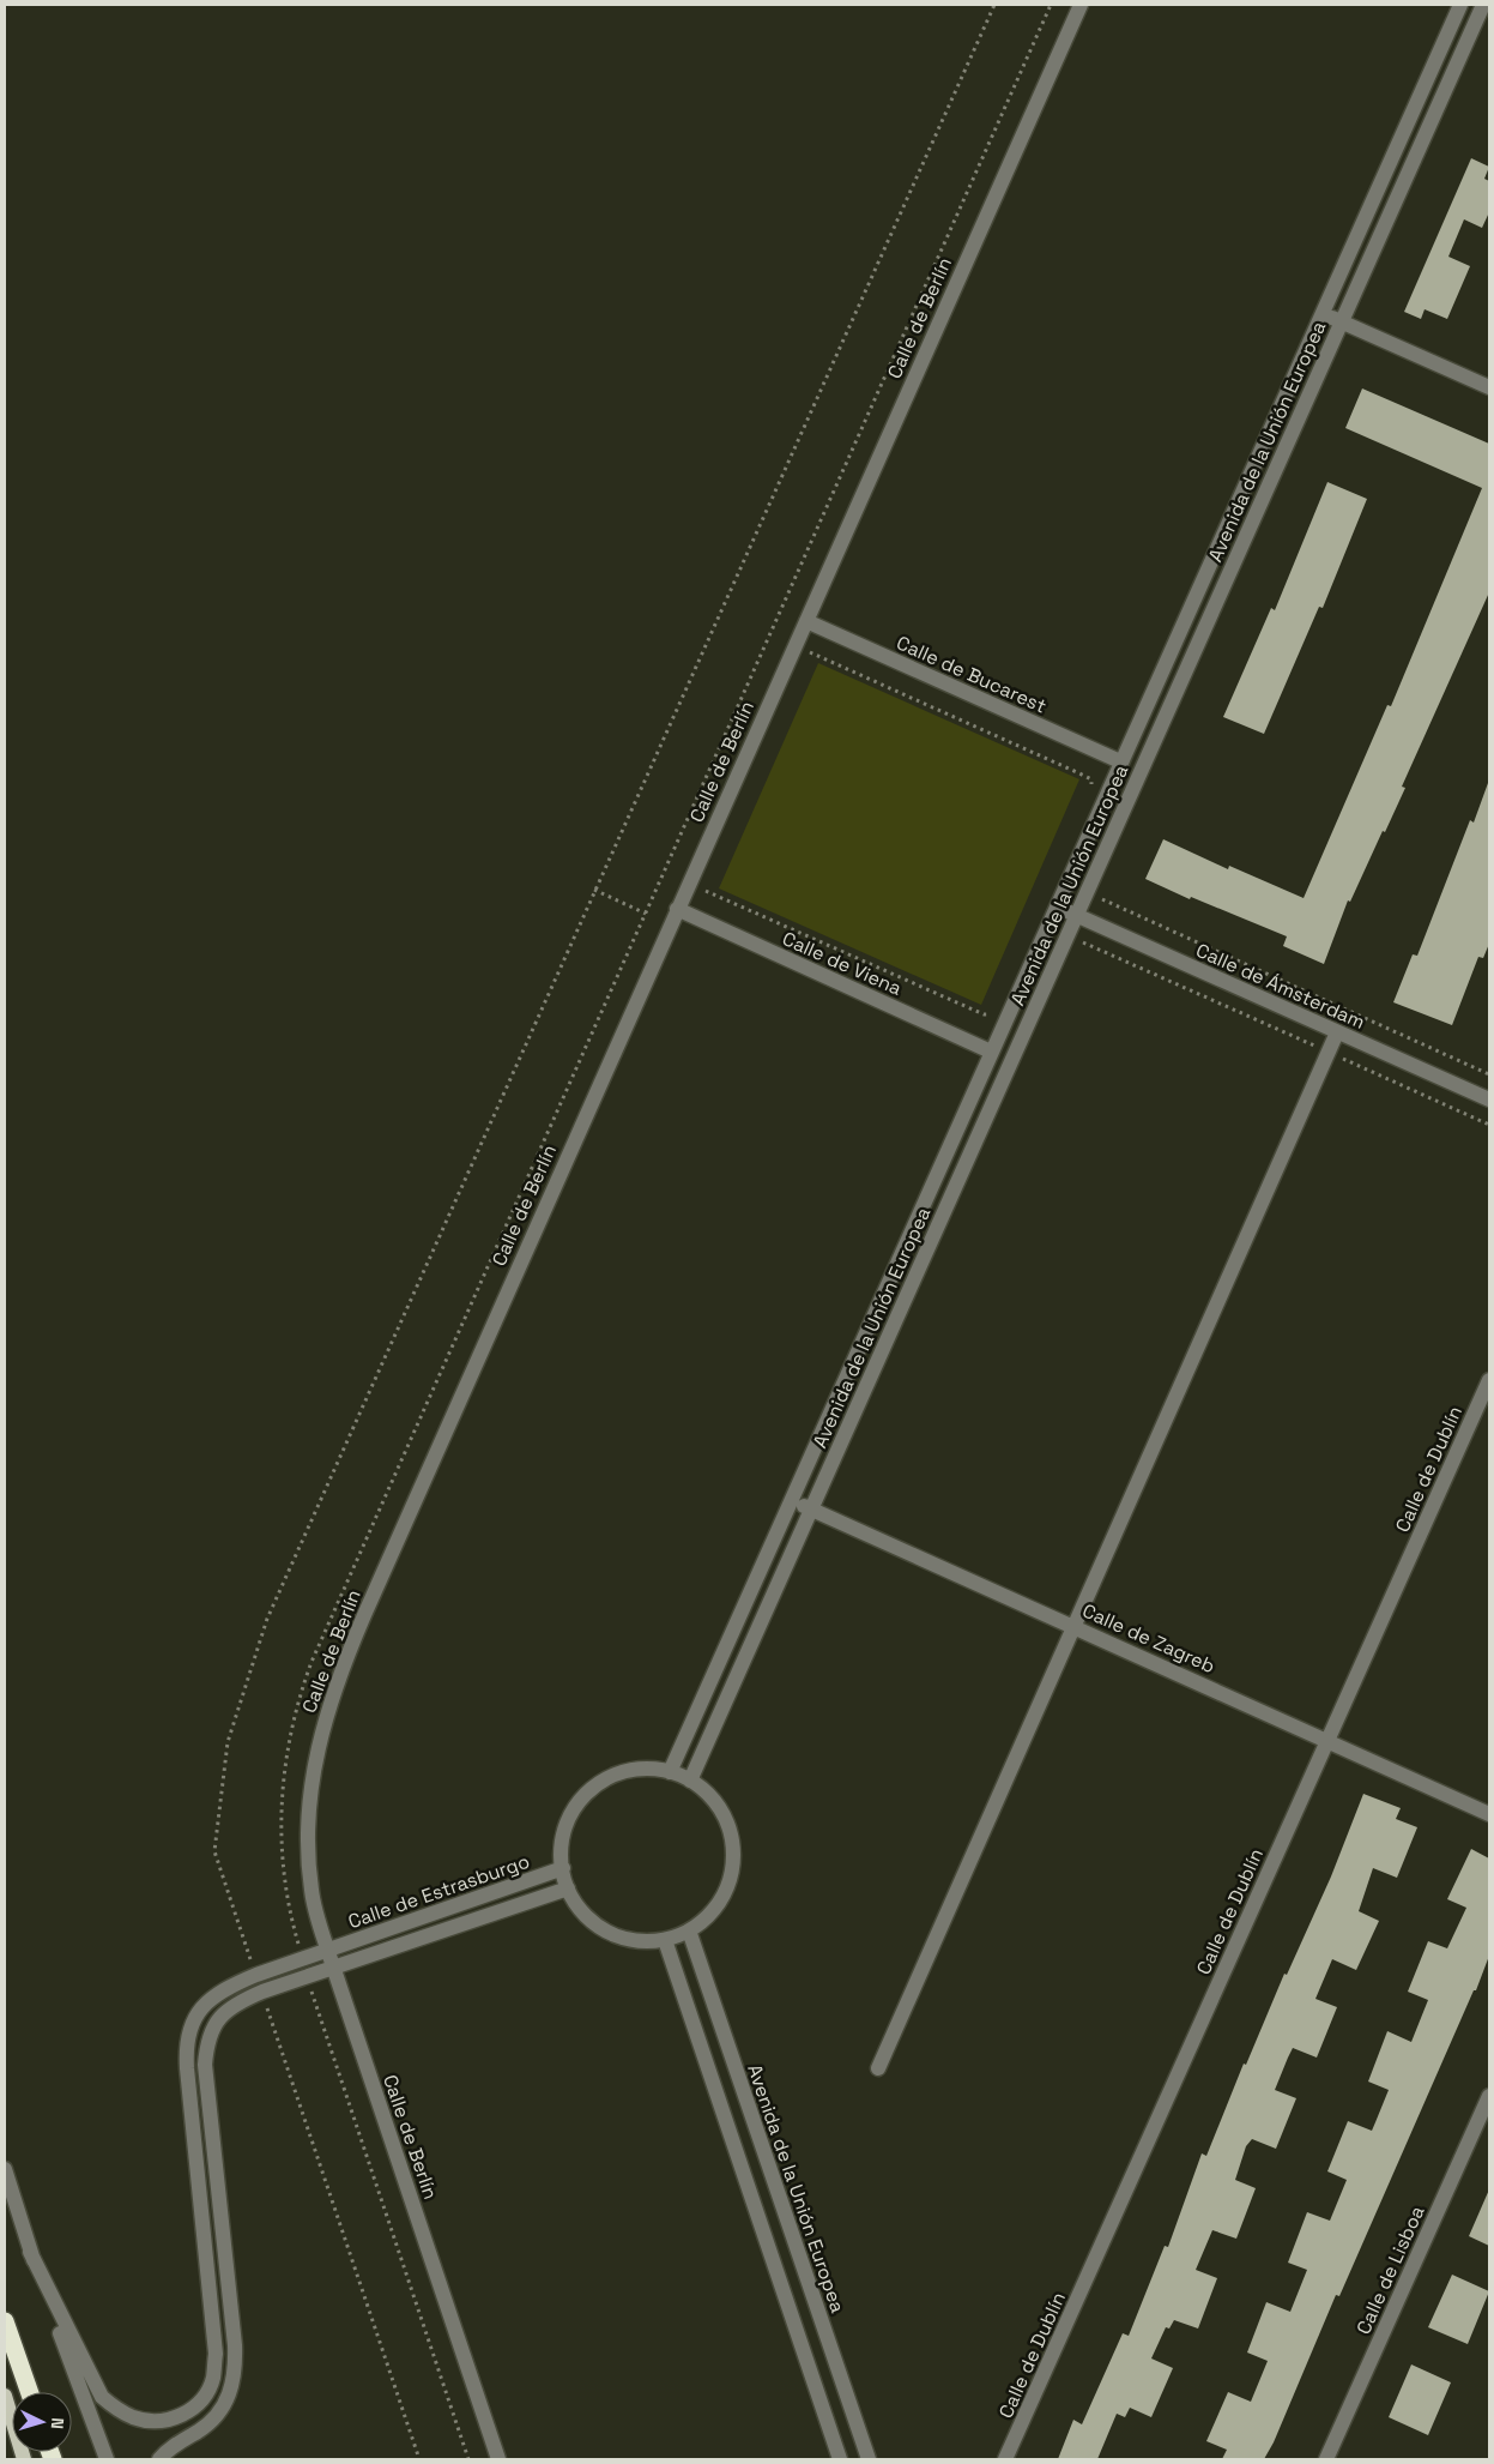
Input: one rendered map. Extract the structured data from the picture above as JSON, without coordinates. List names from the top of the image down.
{
  "streets": {
    "street": [
      "Calle de Berlín",
      "Avenida de la Unión Europea",
      "Calle de Bucarest",
      "Calle de Viena",
      "Calle de Ámsterdam",
      "Calle de Dublín",
      "Calle de Zagreb",
      "Calle de Estrasburgo",
      "Calle de Lisboa"
    ]
  },
  "crossings": [
    ["Calle de Berlín", "Calle de Bucarest"],
    ["Calle de Berlín", "Calle de Viena"],
    ["Calle de Berlín", "Calle de Estrasburgo"],
    ["Avenida de la Unión Europea", "Calle de Bucarest"],
    ["Avenida de la Unión Europea", "Calle de Viena"],
    ["Avenida de la Unión Europea", "Calle de Ámsterdam"],
    ["Avenida de la Unión Europea", "Calle de Zagreb"],
    ["Avenida de la Unión Europea", "Calle de Estrasburgo"],
    ["Calle de Dublín", "Calle de Zagreb"]
  ],
  "north": "right"
}
